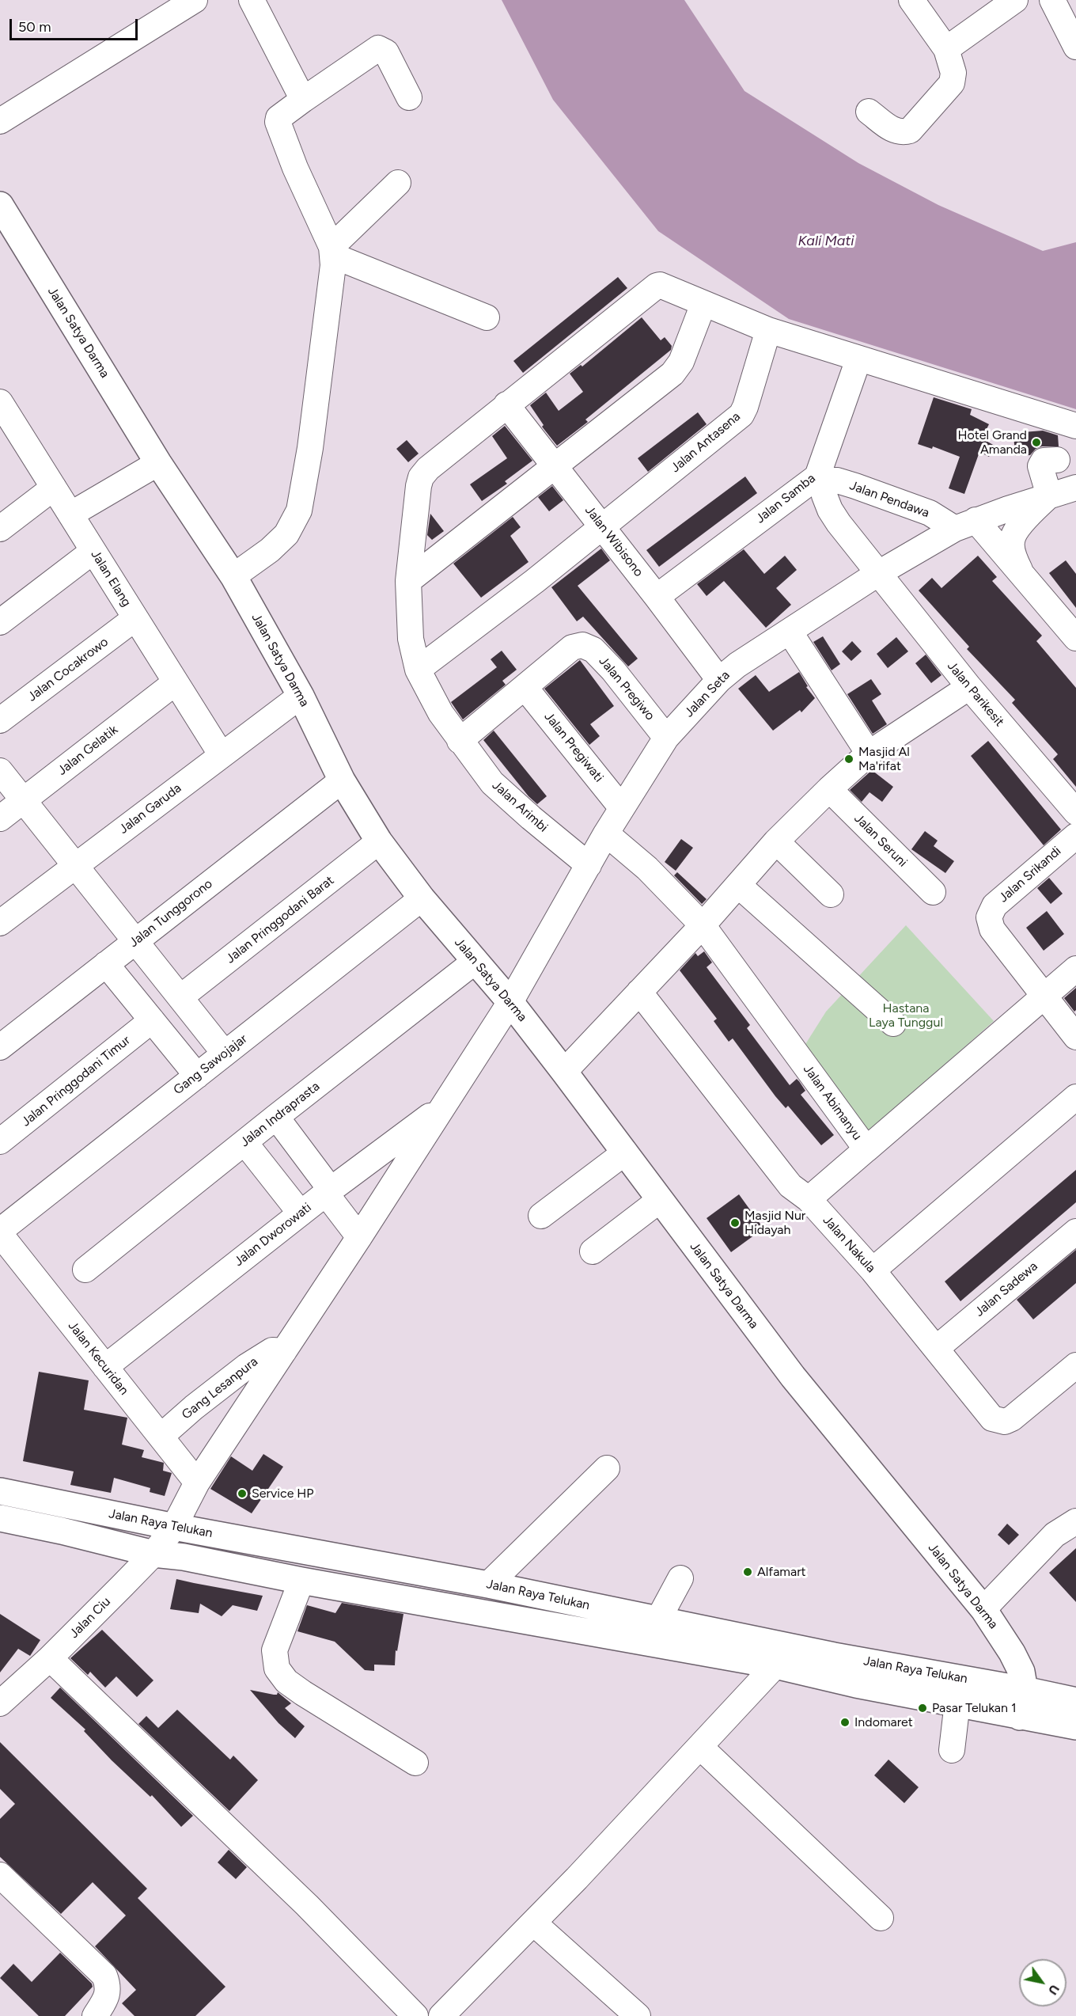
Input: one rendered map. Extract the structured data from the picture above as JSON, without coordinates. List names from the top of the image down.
{
  "streets": {
    "main road": ["Jalan Satya Darma", "Jalan Raya Telukan"],
    "street": [
      "Jalan Antasena",
      "Jalan Samba",
      "Jalan Pendawa",
      "Jalan Wibisono",
      "Jalan Elang",
      "Jalan Cocakrowo",
      "Jalan Pregiwo",
      "Jalan Seta",
      "Jalan Parikesit",
      "Jalan Pregiwati",
      "Jalan Gelatik",
      "Jalan Arimbi",
      "Jalan Garuda",
      "Jalan Seruni",
      "Jalan Srikandi",
      "Jalan Tunggorono",
      "Jalan Pringgodani Barat",
      "Gang Sawojajar",
      "Jalan Pringgodani Timur",
      "Jalan Abimanyu",
      "Jalan Indraprasta",
      "Jalan Dworowati",
      "Jalan Nakula",
      "Jalan Sadewa",
      "Jalan Kecuridan",
      "Gang Lesanpura",
      "Jalan Ciu"
    ]
  },
  "crossings": [
    ["Jalan Satya Darma", "Jalan Seta"],
    ["Jalan Satya Darma", "Jalan Garuda"],
    ["Jalan Satya Darma", "Jalan Tunggorono"],
    ["Jalan Satya Darma", "Jalan Pringgodani Barat"],
    ["Jalan Satya Darma", "Gang Sawojajar"],
    ["Jalan Satya Darma", "Jalan Indraprasta"],
    ["Jalan Satya Darma", "Jalan Raya Telukan"],
    ["Jalan Antasena", "Jalan Wibisono"],
    ["Jalan Antasena", "Jalan Arimbi"],
    ["Jalan Samba", "Jalan Pendawa"],
    ["Jalan Samba", "Jalan Wibisono"],
    ["Jalan Samba", "Jalan Parikesit"],
    ["Jalan Pendawa", "Jalan Seta"],
    ["Jalan Pendawa", "Jalan Parikesit"],
    ["Jalan Wibisono", "Jalan Seta"],
    ["Jalan Wibisono", "Jalan Arimbi"],
    ["Jalan Elang", "Jalan Cocakrowo"],
    ["Jalan Elang", "Jalan Gelatik"],
    ["Jalan Elang", "Jalan Garuda"],
    ["Jalan Pregiwo", "Jalan Seta"],
    ["Jalan Pregiwo", "Jalan Pregiwati"],
    ["Jalan Seta", "Jalan Parikesit"],
    ["Jalan Seta", "Jalan Pregiwati"],
    ["Jalan Seta", "Jalan Arimbi"],
    ["Jalan Seta", "Jalan Abimanyu"],
    ["Jalan Seta", "Jalan Dworowati"],
    ["Jalan Seta", "Jalan Ciu"],
    ["Jalan Srikandi", "Jalan Abimanyu"],
    ["Gang Sawojajar", "Jalan Kecuridan"],
    ["Jalan Dworowati", "Jalan Kecuridan"],
    ["Jalan Nakula", "Jalan Sadewa"],
    ["Jalan Kecuridan", "Gang Lesanpura"],
    ["Jalan Kecuridan", "Jalan Ciu"],
    ["Gang Lesanpura", "Jalan Ciu"],
    ["Jalan Raya Telukan", "Jalan Ciu"]
  ],
  "water": ["Kali Mati"],
  "parks": ["Hastana Laya Tunggul"],
  "places": [
    "Hotel Grand Amanda",
    "Masjid Al Ma'rifat",
    "Masjid Nur Hidayah",
    "Service HP",
    "Alfamart",
    "Pasar Telukan 1",
    "Indomaret"
  ],
  "scale_bar": "50 m",
  "north": "bottom right"
}
